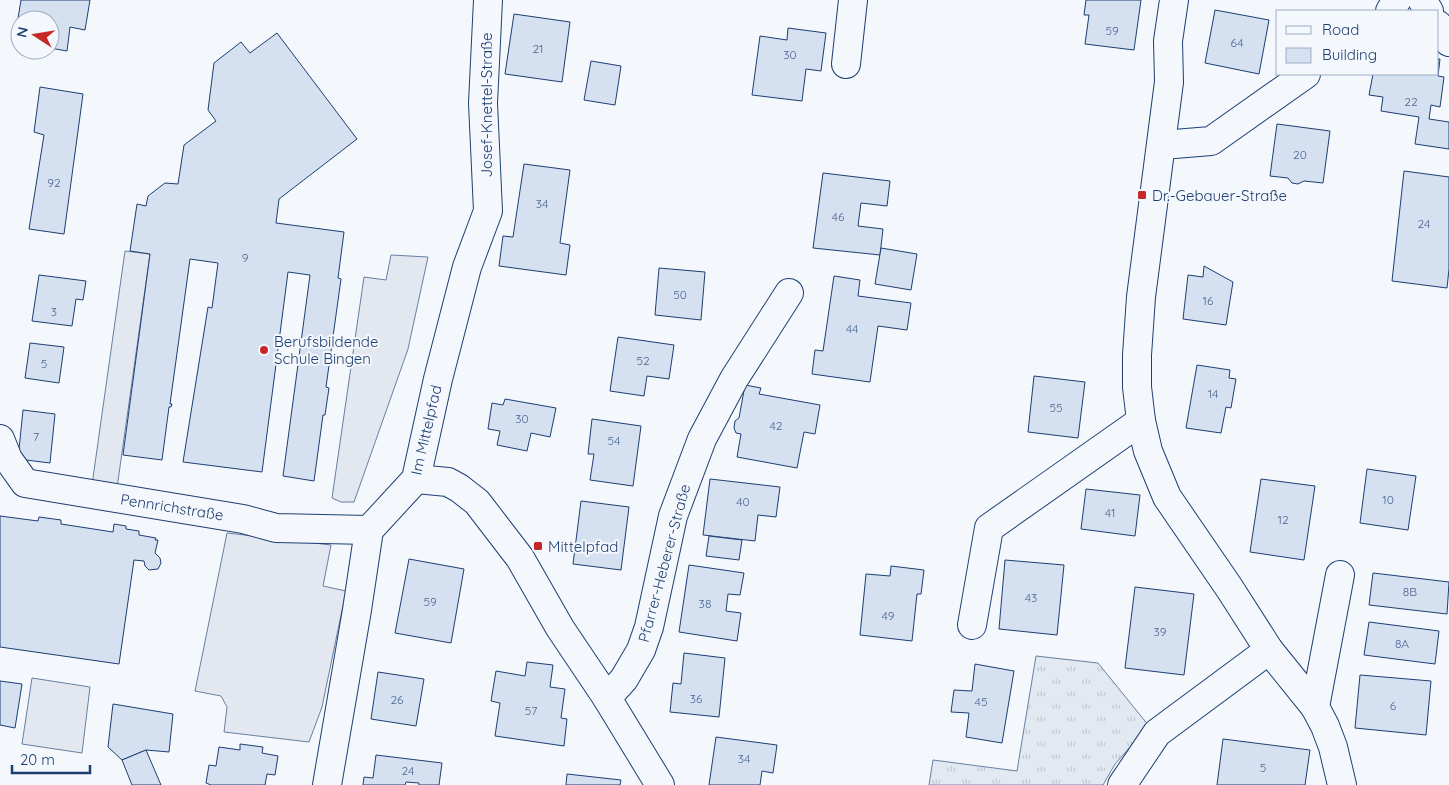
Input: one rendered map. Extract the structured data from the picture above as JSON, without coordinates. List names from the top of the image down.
{
  "streets": {
    "street": [
      "Josef-Knettel-Straße",
      "Im Mittelpfad",
      "Pennrichstraße",
      "Pfarrer-Heberer-Straße"
    ]
  },
  "crossings": [
    ["Josef-Knettel-Straße", "Im Mittelpfad"],
    ["Im Mittelpfad", "Pennrichstraße"]
  ],
  "places": {
    "transit": ["Dr.-Gebauer-Straße", "Mittelpfad"],
    "other": ["Berufsbildende Schule Bingen"]
  },
  "house_numbers": [
    "59",
    "64",
    "21",
    "30",
    "22",
    "20",
    "92",
    "34",
    "46",
    "24",
    "9",
    "50",
    "16",
    "3",
    "44",
    "52",
    "5",
    "14",
    "55",
    "30",
    "42",
    "7",
    "54",
    "10",
    "40",
    "41",
    "12",
    "8B",
    "43",
    "59",
    "38",
    "49",
    "39",
    "8A",
    "36",
    "26",
    "45",
    "6",
    "57",
    "34",
    "5",
    "24"
  ],
  "legend": ["Road", "Building"],
  "scale_bar": "20 m",
  "north": "left"
}
